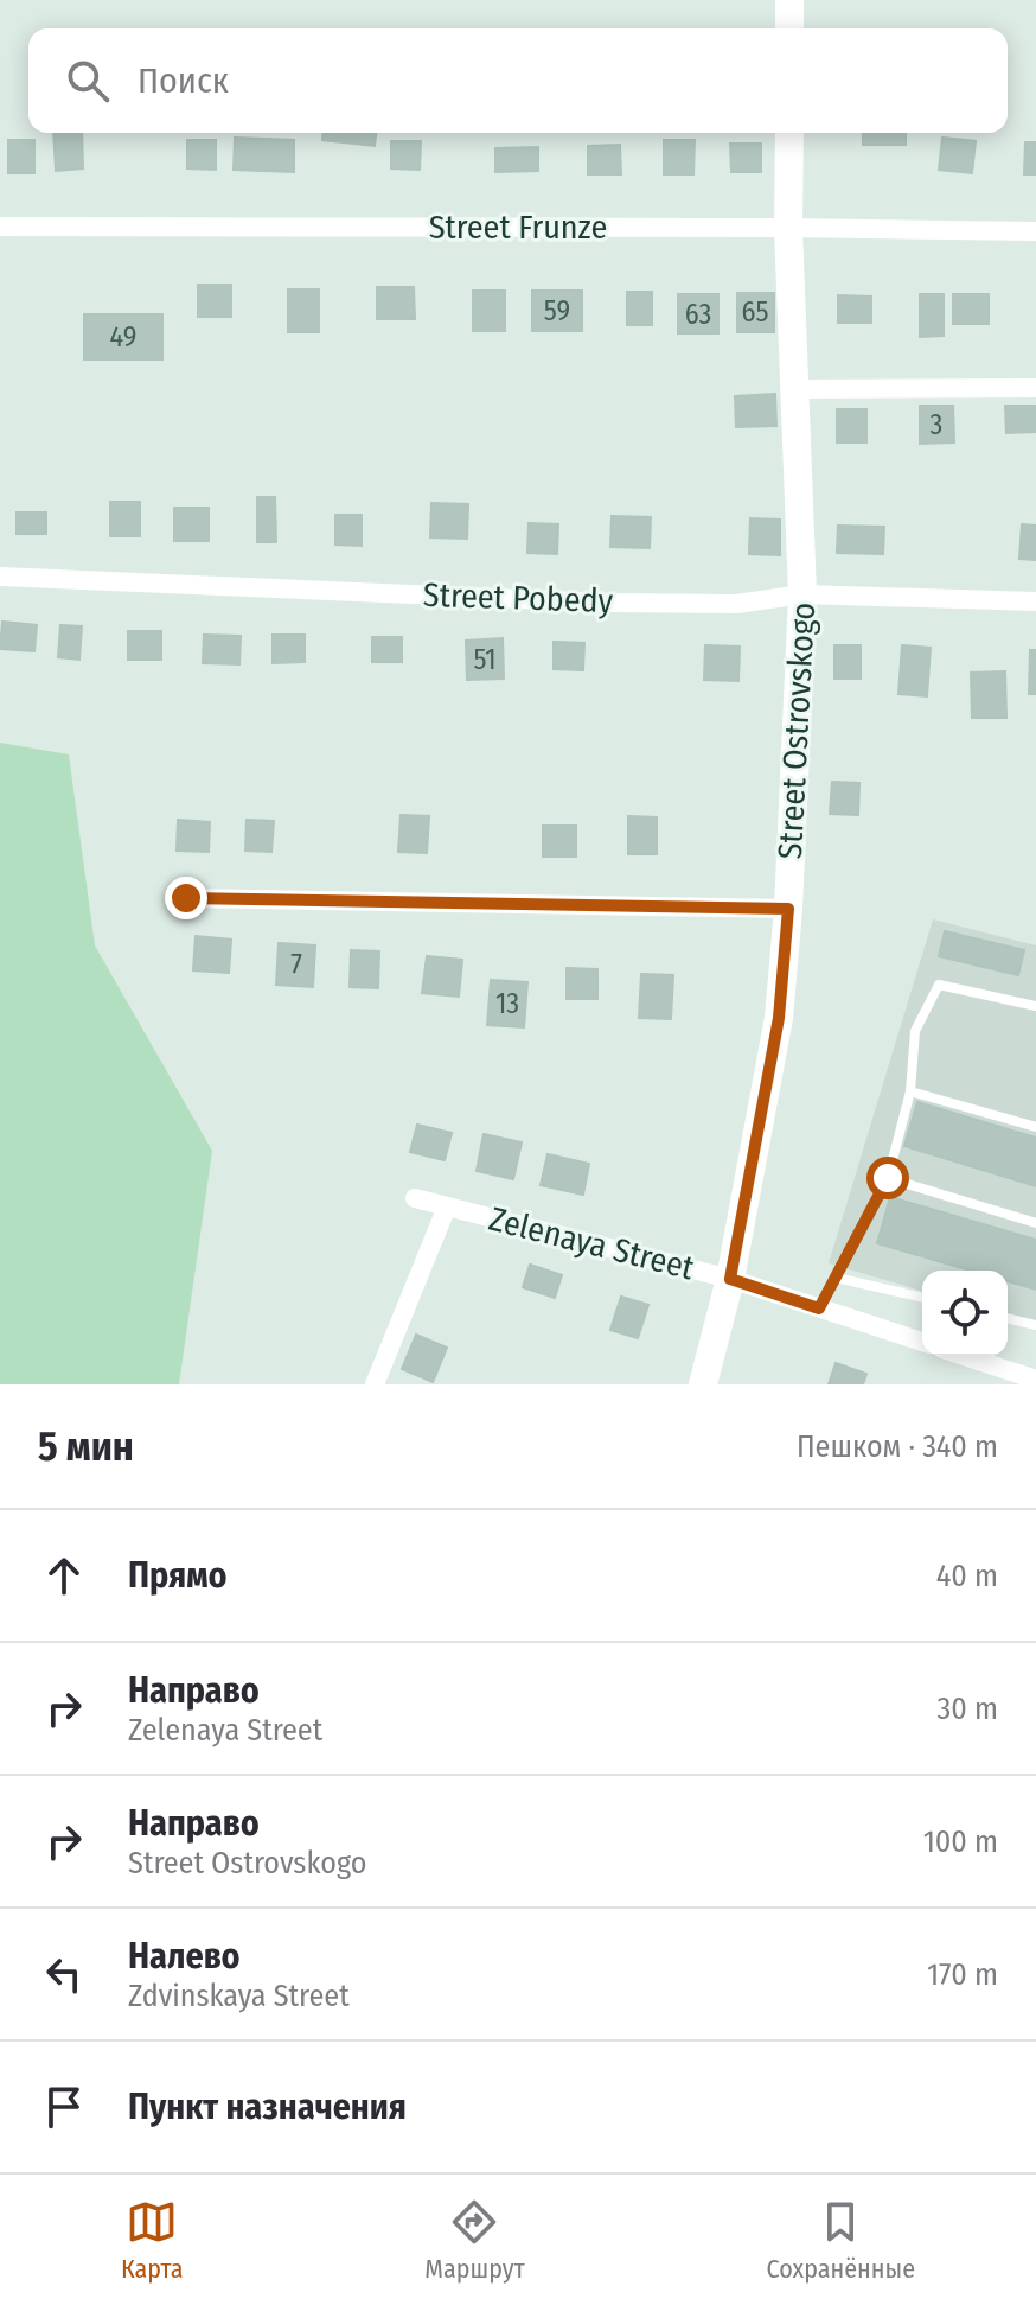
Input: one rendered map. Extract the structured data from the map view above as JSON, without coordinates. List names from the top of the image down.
{
  "streets": {
    "street": [
      "Street Frunze",
      "Street Pobedy",
      "Street Ostrovskogo",
      "Zelenaya Street"
    ]
  },
  "crossings": [
    ["Street Frunze", "Street Ostrovskogo"],
    ["Street Pobedy", "Street Ostrovskogo"],
    ["Street Ostrovskogo", "Zelenaya Street"]
  ],
  "house_numbers": [
    "59",
    "65",
    "63",
    "49",
    "3",
    "51",
    "7",
    "13"
  ],
  "page": {
    "search": "Поиск",
    "heading": ["5 мин", "Пешком · 340 m"],
    "list": [
      ["Прямо", "40 m"],
      ["Направо", "Zelenaya Street", "30 m"],
      ["Направо", "Street Ostrovskogo", "100 m"],
      ["Налево", "Zdvinskaya Street", "170 m"],
      "Пункт назначения"
    ],
    "nav": ["Карта", "Маршрут", "Сохранённые"]
  }
}
